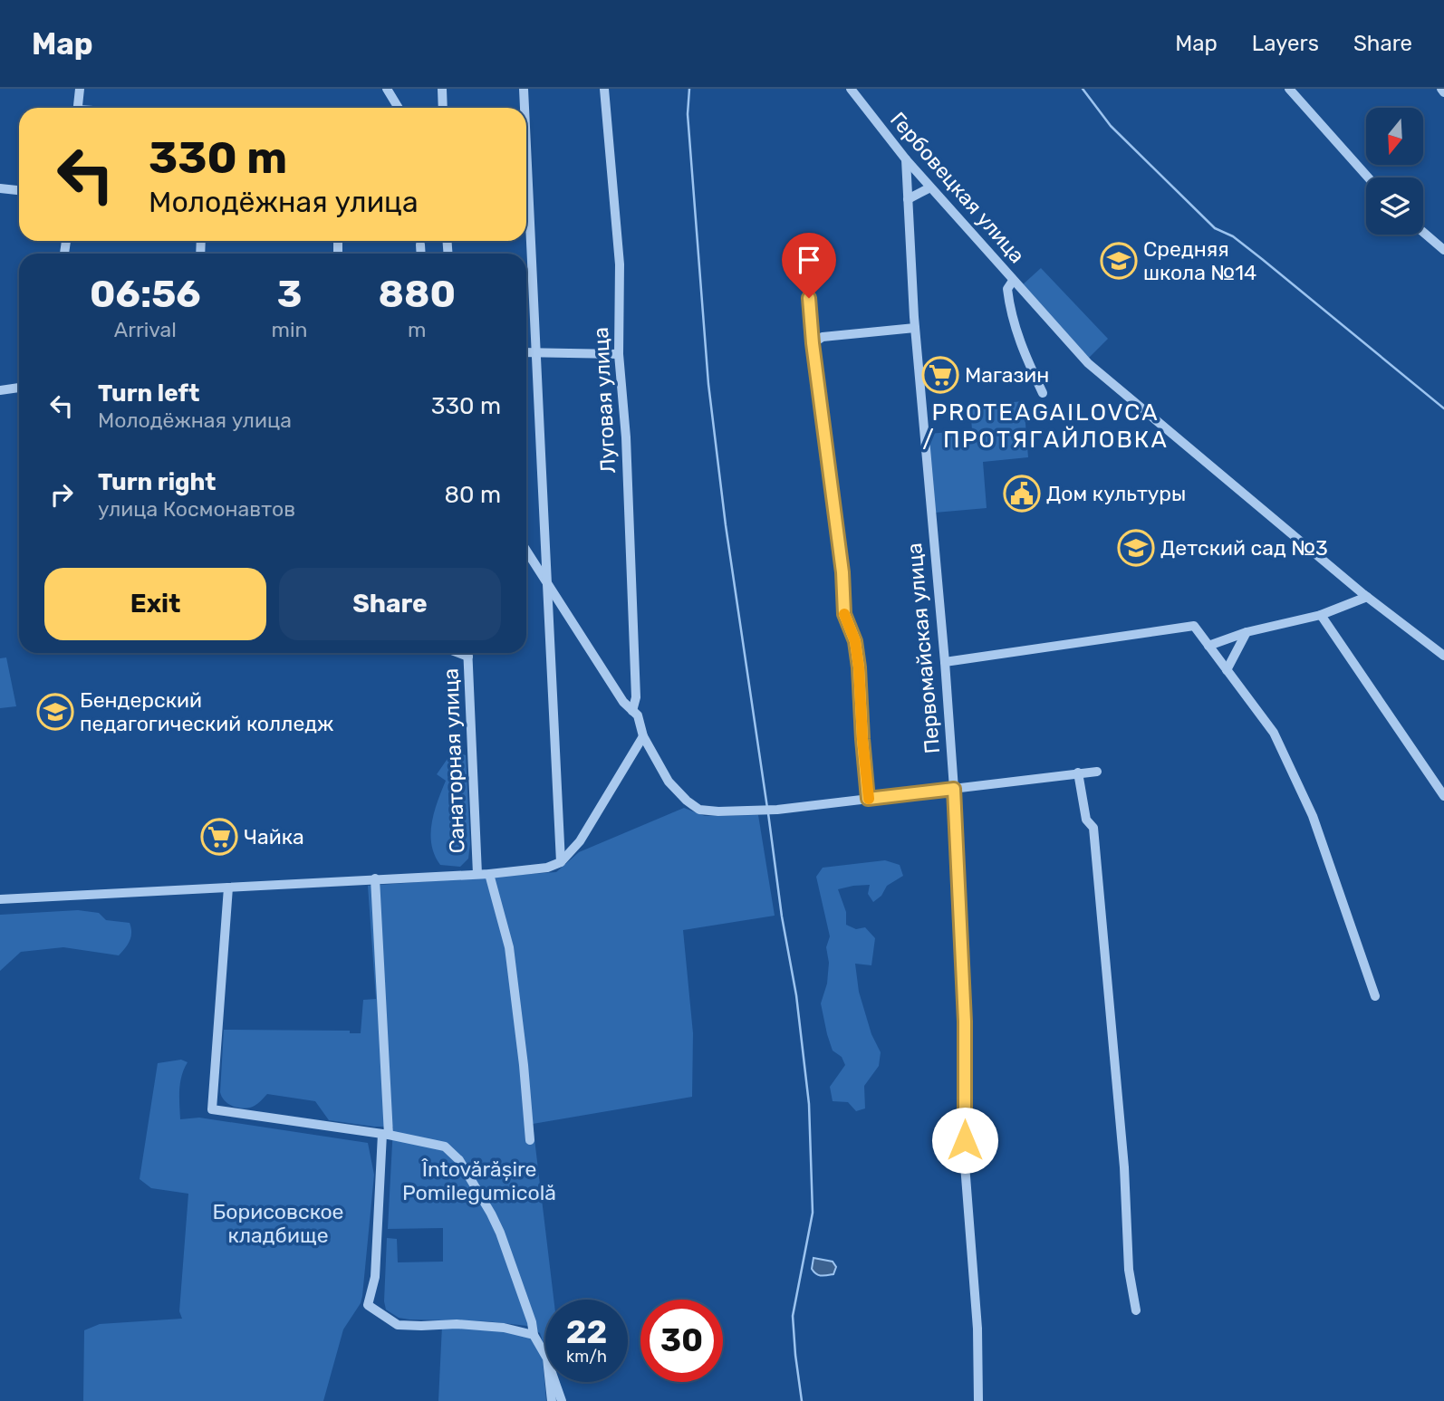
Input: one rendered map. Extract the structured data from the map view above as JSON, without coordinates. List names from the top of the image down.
{
  "streets": {
    "street": [
      "Гербовецкая улица",
      "Луговая улица",
      "Первомайская улица",
      "Санаторная улица"
    ]
  },
  "crossings": [
    ["Гербовецкая улица", "Первомайская улица"]
  ],
  "districts": ["PROTEAGAILOVCA / ПРОТЯГАЙЛОВКА"],
  "parks": ["Întovărășire Pomilegumicolă", "Борисовское кладбище"],
  "places": {
    "school or university": ["Средняя школа №14", "Детский сад №3", "Бендерский педагогический колледж"],
    "supermarket": ["Магазин", "Чайка"],
    "public building": ["Дом культуры"]
  },
  "north": "bottom",
  "page": {
    "header": "Map",
    "nav": ["Map", "Layers", "Share"],
    "turn": ["330 m", "Молодёжная улица"],
    "eta": [
      "06:56",
      "Arrival",
      "3",
      "min",
      "880",
      "m"
    ],
    "list": [
      {
        "name": "Turn left",
        "note": "Молодёжная улица",
        "value": "330 m"
      },
      {
        "name": "Turn right",
        "note": "улица Космонавтов",
        "value": "80 m"
      }
    ],
    "buttons": ["Exit", "Share"],
    "speed": "22 km/h",
    "limit": "30"
  }
}
